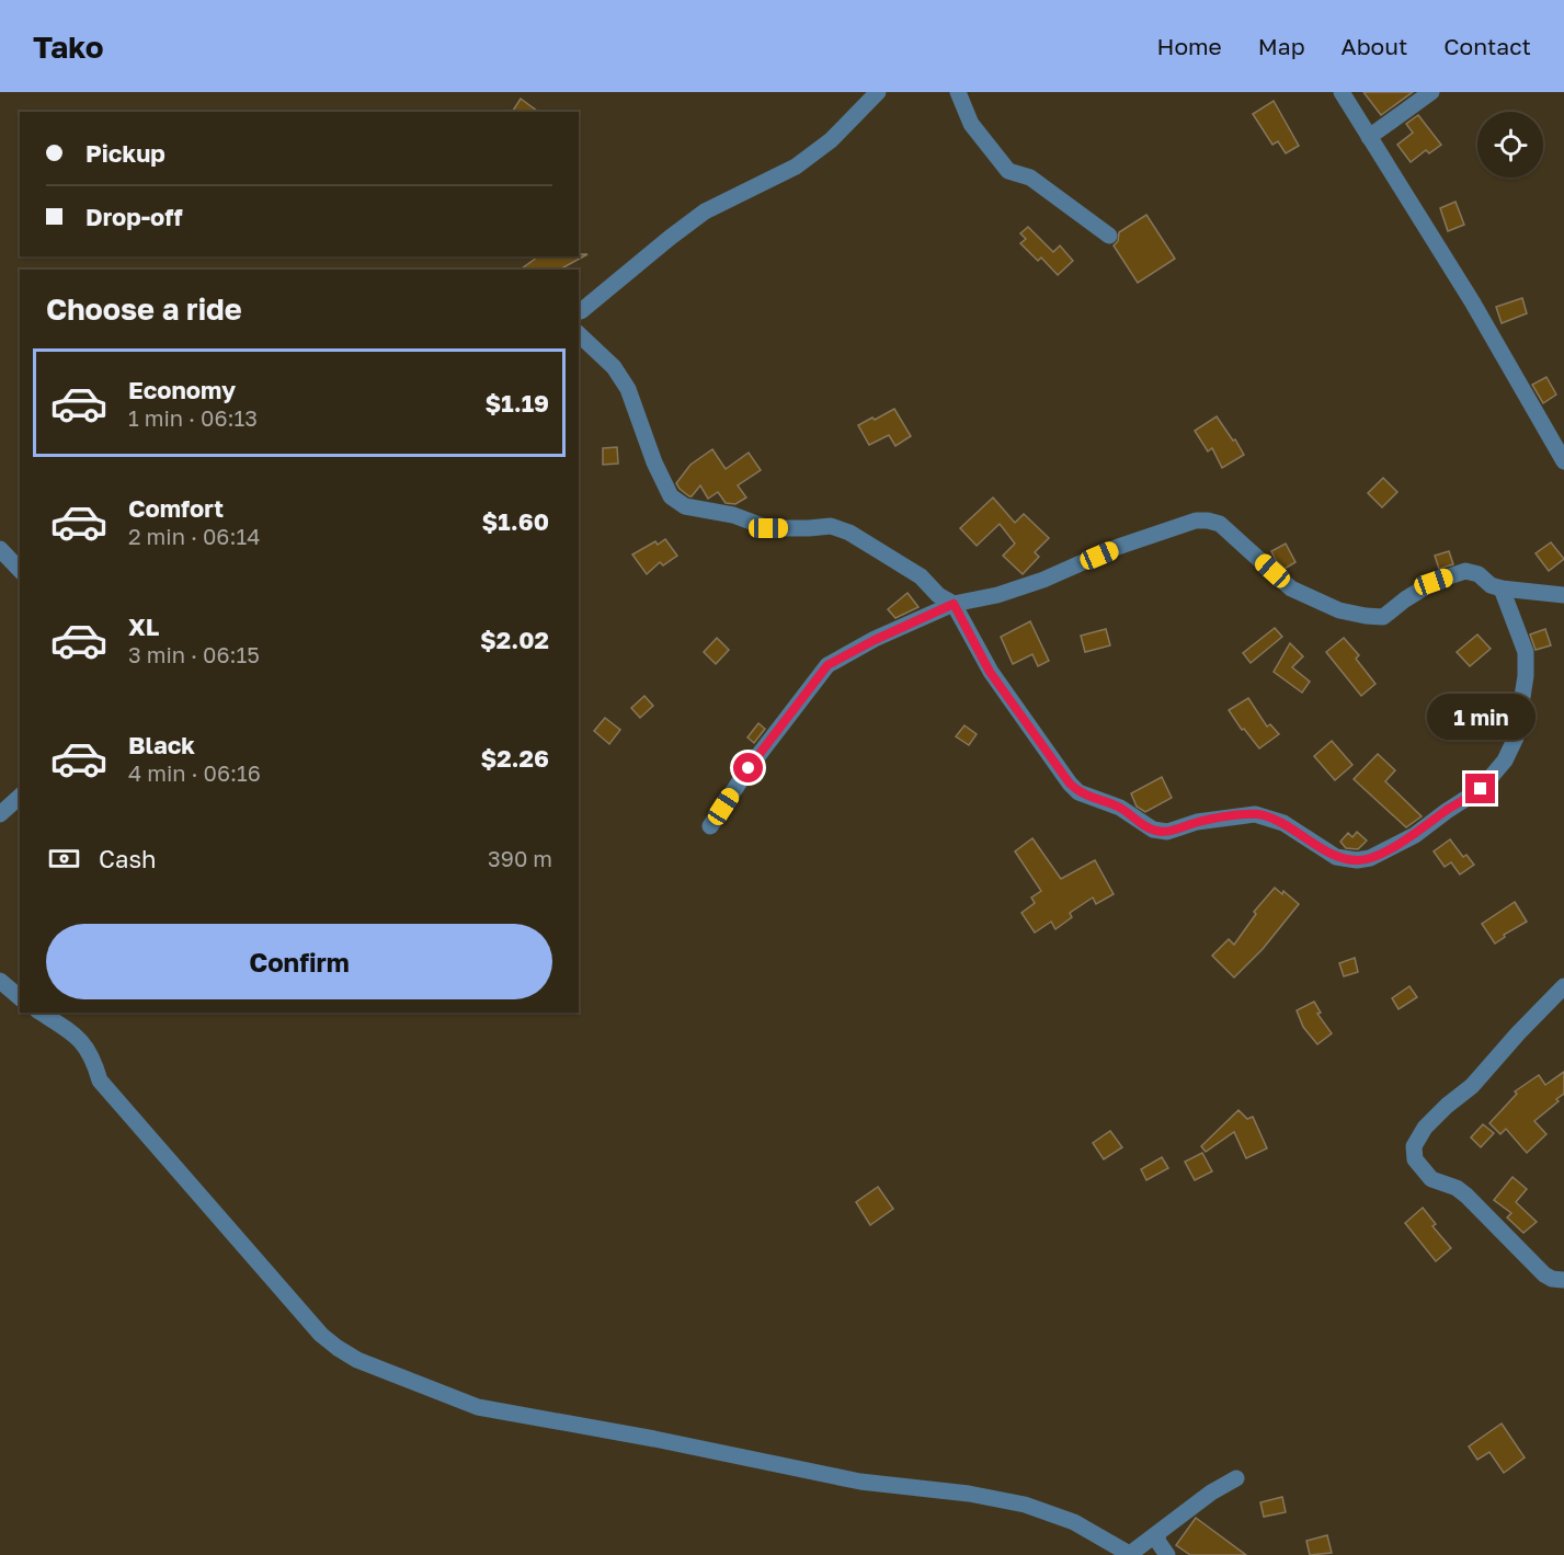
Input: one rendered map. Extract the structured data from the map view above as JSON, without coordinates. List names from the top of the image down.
{
  "page": {
    "header": "Tako",
    "nav": [
      "Home",
      "Map",
      "About",
      "Contact"
    ],
    "banner": ["Pickup", "Drop-off"],
    "heading": "Choose a ride",
    "list": [
      {
        "name": "Economy",
        "note": "1 min · 06:13",
        "value": "$1.19"
      },
      {
        "name": "Comfort",
        "note": "2 min · 06:14",
        "value": "$1.60"
      },
      {
        "name": "XL",
        "note": "3 min · 06:15",
        "value": "$2.02"
      },
      {
        "name": "Black",
        "note": "4 min · 06:16",
        "value": "$2.26"
      }
    ],
    "bubble": "1 min",
    "pay": ["Cash", "390 m"],
    "buttons": "Confirm"
  }
}
